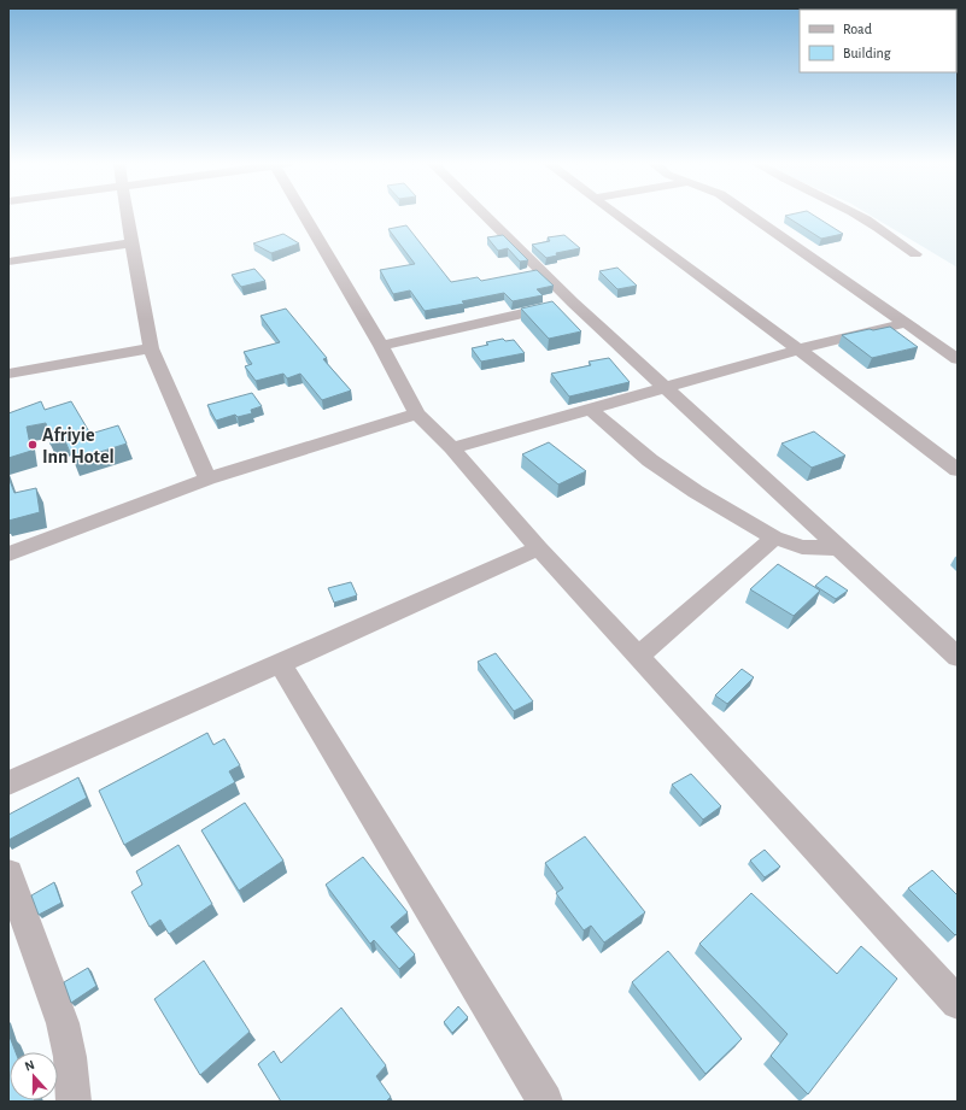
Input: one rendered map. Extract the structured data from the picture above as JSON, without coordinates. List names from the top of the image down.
{
  "places": ["Afriyie Inn Hotel"],
  "legend": ["Road", "Building"],
  "north": "top"
}
